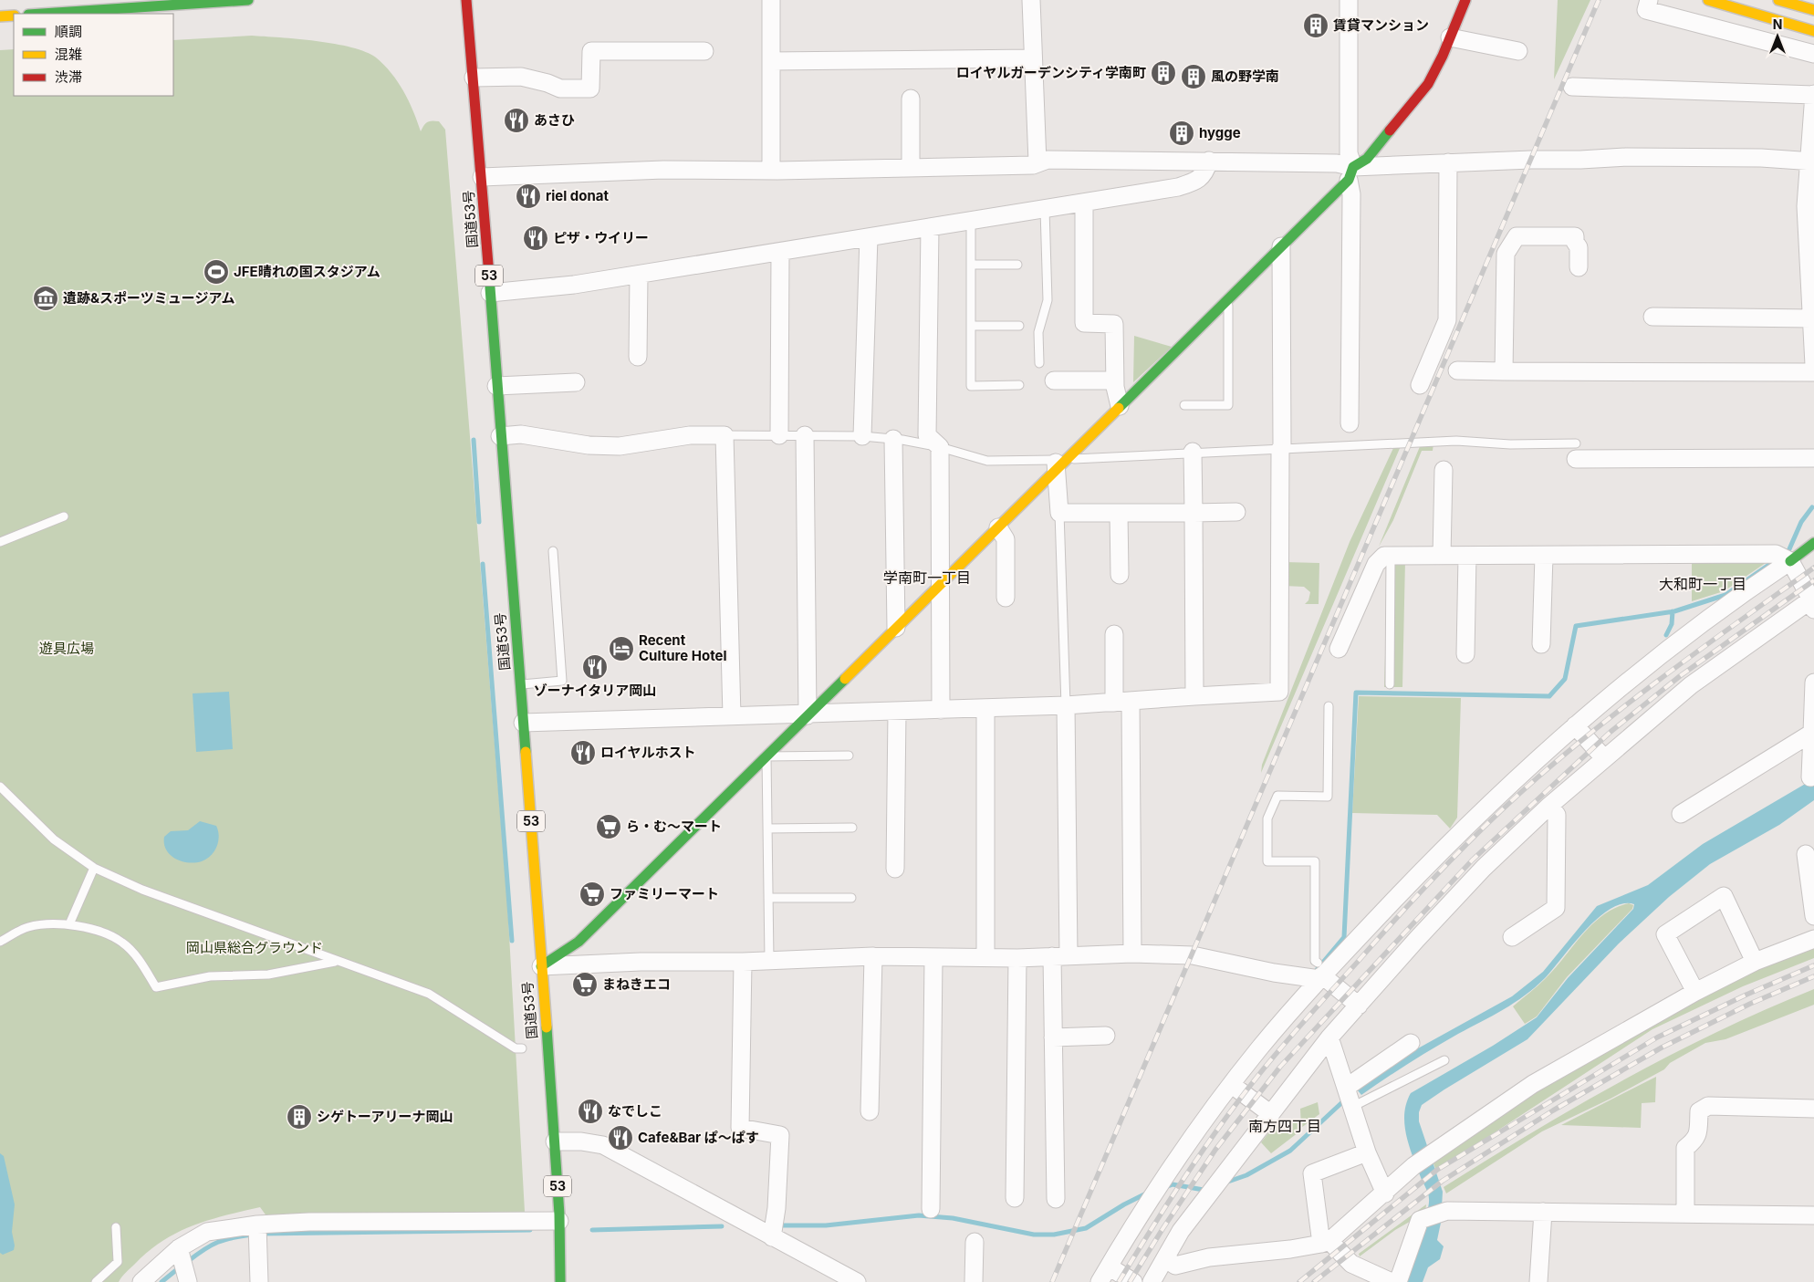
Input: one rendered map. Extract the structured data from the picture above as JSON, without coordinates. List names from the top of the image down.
{
  "streets": {
    "main road": ["国道53号", "53"]
  },
  "districts": ["学南町一丁目", "大和町一丁目", "南方四丁目"],
  "parks": ["遊具広場", "岡山県総合グラウンド"],
  "places": {
    "building": [
      "賃貸マンション",
      "ロイヤルガーデンシティ学南町",
      "風の野学南",
      "hygge",
      "シゲトーアリーナ岡山"
    ],
    "restaurant": [
      "あさひ",
      "riel donat",
      "ピザ・ウイリー",
      "ゾーナイタリア岡山",
      "ロイヤルホスト",
      "なでしこ",
      "Cafe&Bar ぱ〜ぱす"
    ],
    "sports": ["JFE晴れの国スタジアム"],
    "museum": ["遺跡&スポーツミュージアム"],
    "hotel": ["Recent Culture Hotel"],
    "supermarket": ["ら・む〜マート", "ファミリーマート", "まねきエコ"]
  },
  "legend": ["順調", "混雑", "渋滞"],
  "north": "top"
}
